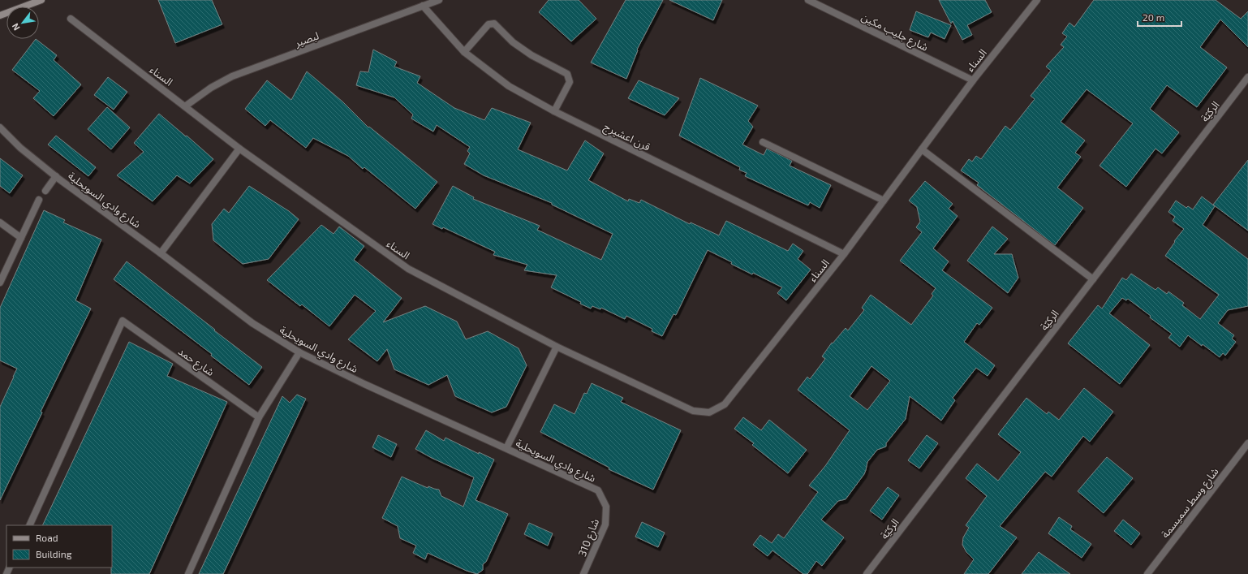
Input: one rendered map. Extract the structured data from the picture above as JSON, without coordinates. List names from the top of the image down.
{
  "streets": {
    "street": [
      "شارع جليب مكين",
      "لبصير",
      "السناء",
      "الركيّة",
      "قرن اعشيرج",
      "شارع وادي السويحلية",
      "شارع حمد",
      "شارع وسط سميسمة",
      "شارع 310"
    ]
  },
  "crossings": [
    ["شارع جليب مكين", "السناء"],
    ["لبصير", "السناء"],
    ["لبصير", "قرن اعشيرج"],
    ["السناء", "قرن اعشيرج"],
    ["شارع وادي السويحلية", "شارع 310"]
  ],
  "legend": ["Road", "Building"],
  "scale_bar": "20 m",
  "north": "bottom left"
}
